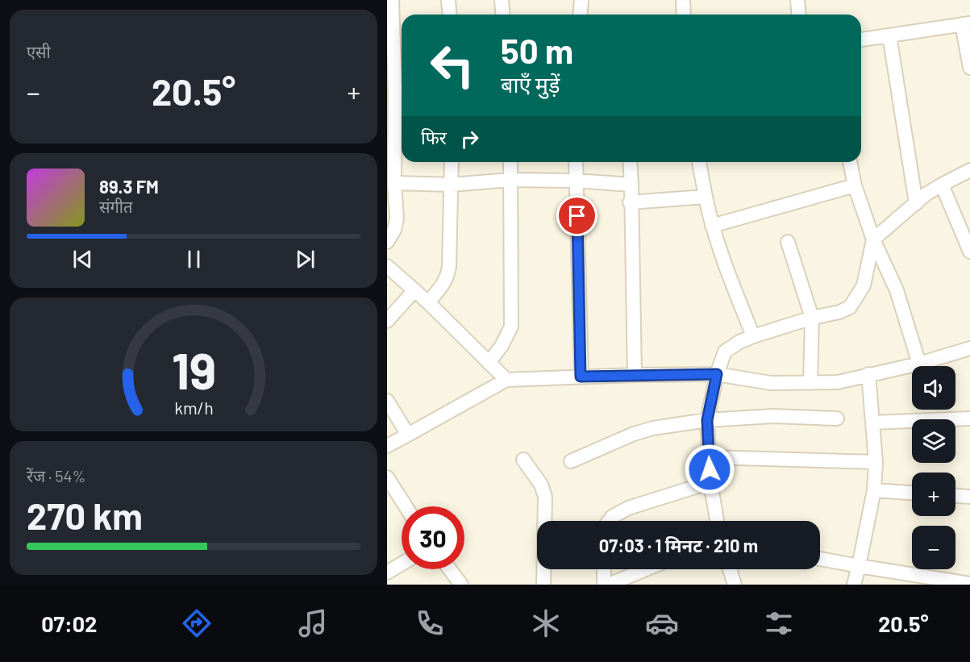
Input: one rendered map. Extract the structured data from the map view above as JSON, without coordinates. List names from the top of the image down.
{
  "page": {
    "tile": [
      "एसी",
      ["रेंज · 54%", "270 km"]
    ],
    "turn": ["50 m", "बाएँ मुड़ें"],
    "heat": ["−", "20.5°", "+"],
    "then": "फिर",
    "song": ["89.3 FM", "संगीत"],
    "map_buttons": ["+", "−"],
    "limit": "30",
    "trip": "07:03 · 1 मिनट · 210 m",
    "tabs": ["07:02", "20.5°"],
    "gauge": ["19", "km/h"]
  }
}
